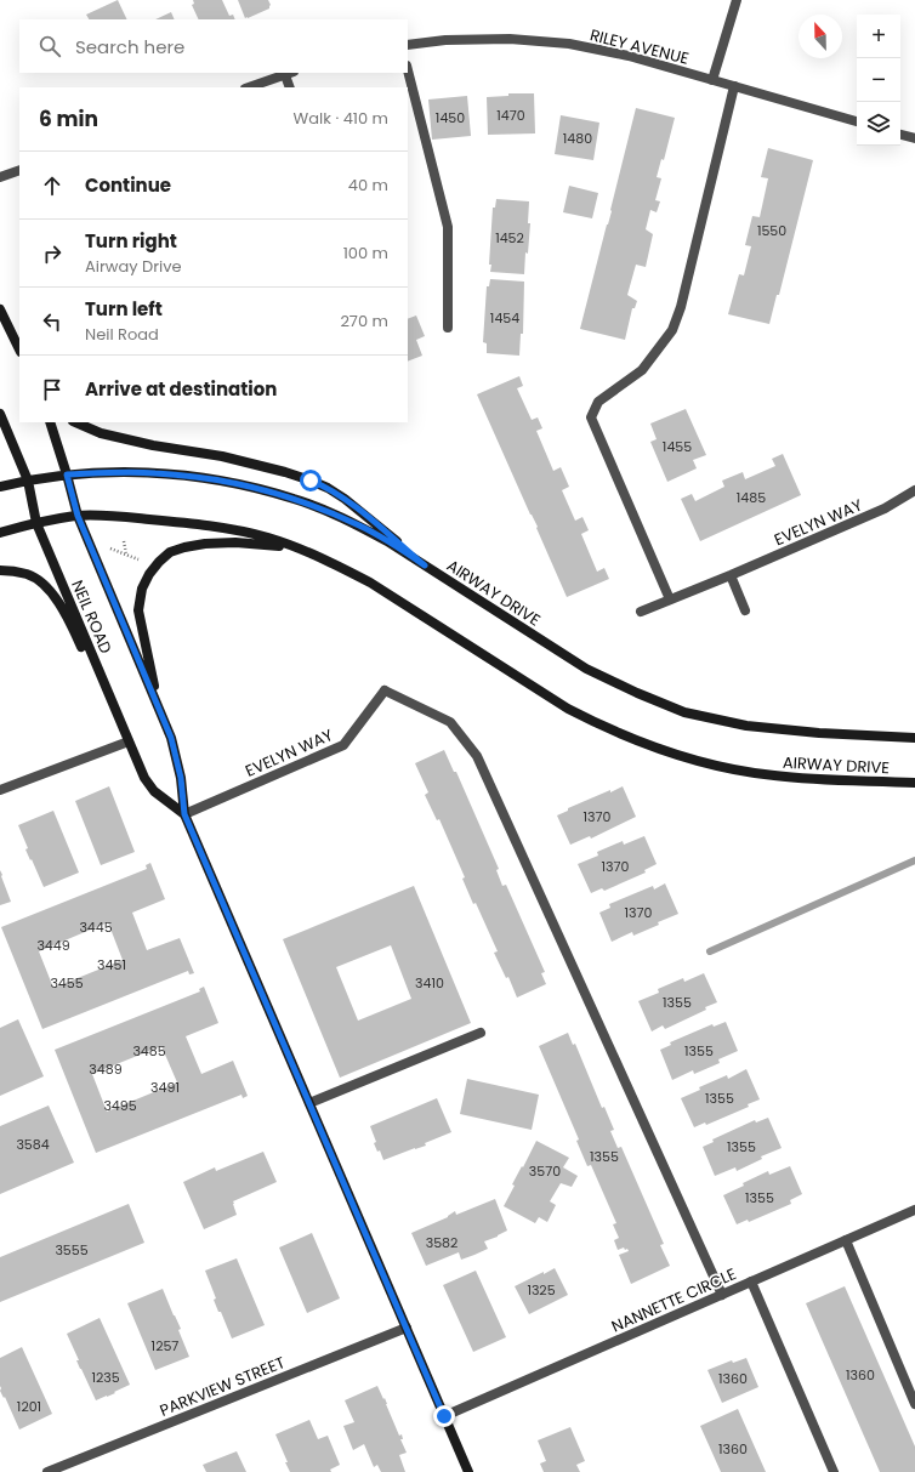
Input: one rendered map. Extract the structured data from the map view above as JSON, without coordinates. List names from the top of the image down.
{
  "streets": {
    "main road": ["AIRWAY DRIVE", "NEIL ROAD"],
    "street": [
      "RILEY AVENUE",
      "EVELYN WAY",
      "NANNETTE CIRCLE",
      "PARKVIEW STREET"
    ]
  },
  "crossings": [
    ["EVELYN WAY", "NEIL ROAD"],
    ["EVELYN WAY", "NANNETTE CIRCLE"],
    ["AIRWAY DRIVE", "NEIL ROAD"],
    ["NEIL ROAD", "NANNETTE CIRCLE"],
    ["NEIL ROAD", "PARKVIEW STREET"]
  ],
  "house_numbers": [
    "1470",
    "1450",
    "1480",
    "1550",
    "1452",
    "1454",
    "1455",
    "1485",
    "1370",
    "1370",
    "1370",
    "3445",
    "3449",
    "3451",
    "3455",
    "3410",
    "1355",
    "3485",
    "1355",
    "3489",
    "3491",
    "1355",
    "3495",
    "3584",
    "1355",
    "1355",
    "3570",
    "1355",
    "3582",
    "3555",
    "1325",
    "1257",
    "1360",
    "1235",
    "1360",
    "1201",
    "1360"
  ],
  "north": "top",
  "page": {
    "map_buttons": ["+", "−"],
    "search": "Search here",
    "heading": ["6 min", "Walk · 410 m"],
    "list": [
      ["Continue", "40 m"],
      ["Turn right", "Airway Drive", "100 m"],
      ["Turn left", "Neil Road", "270 m"],
      "Arrive at destination"
    ]
  }
}
